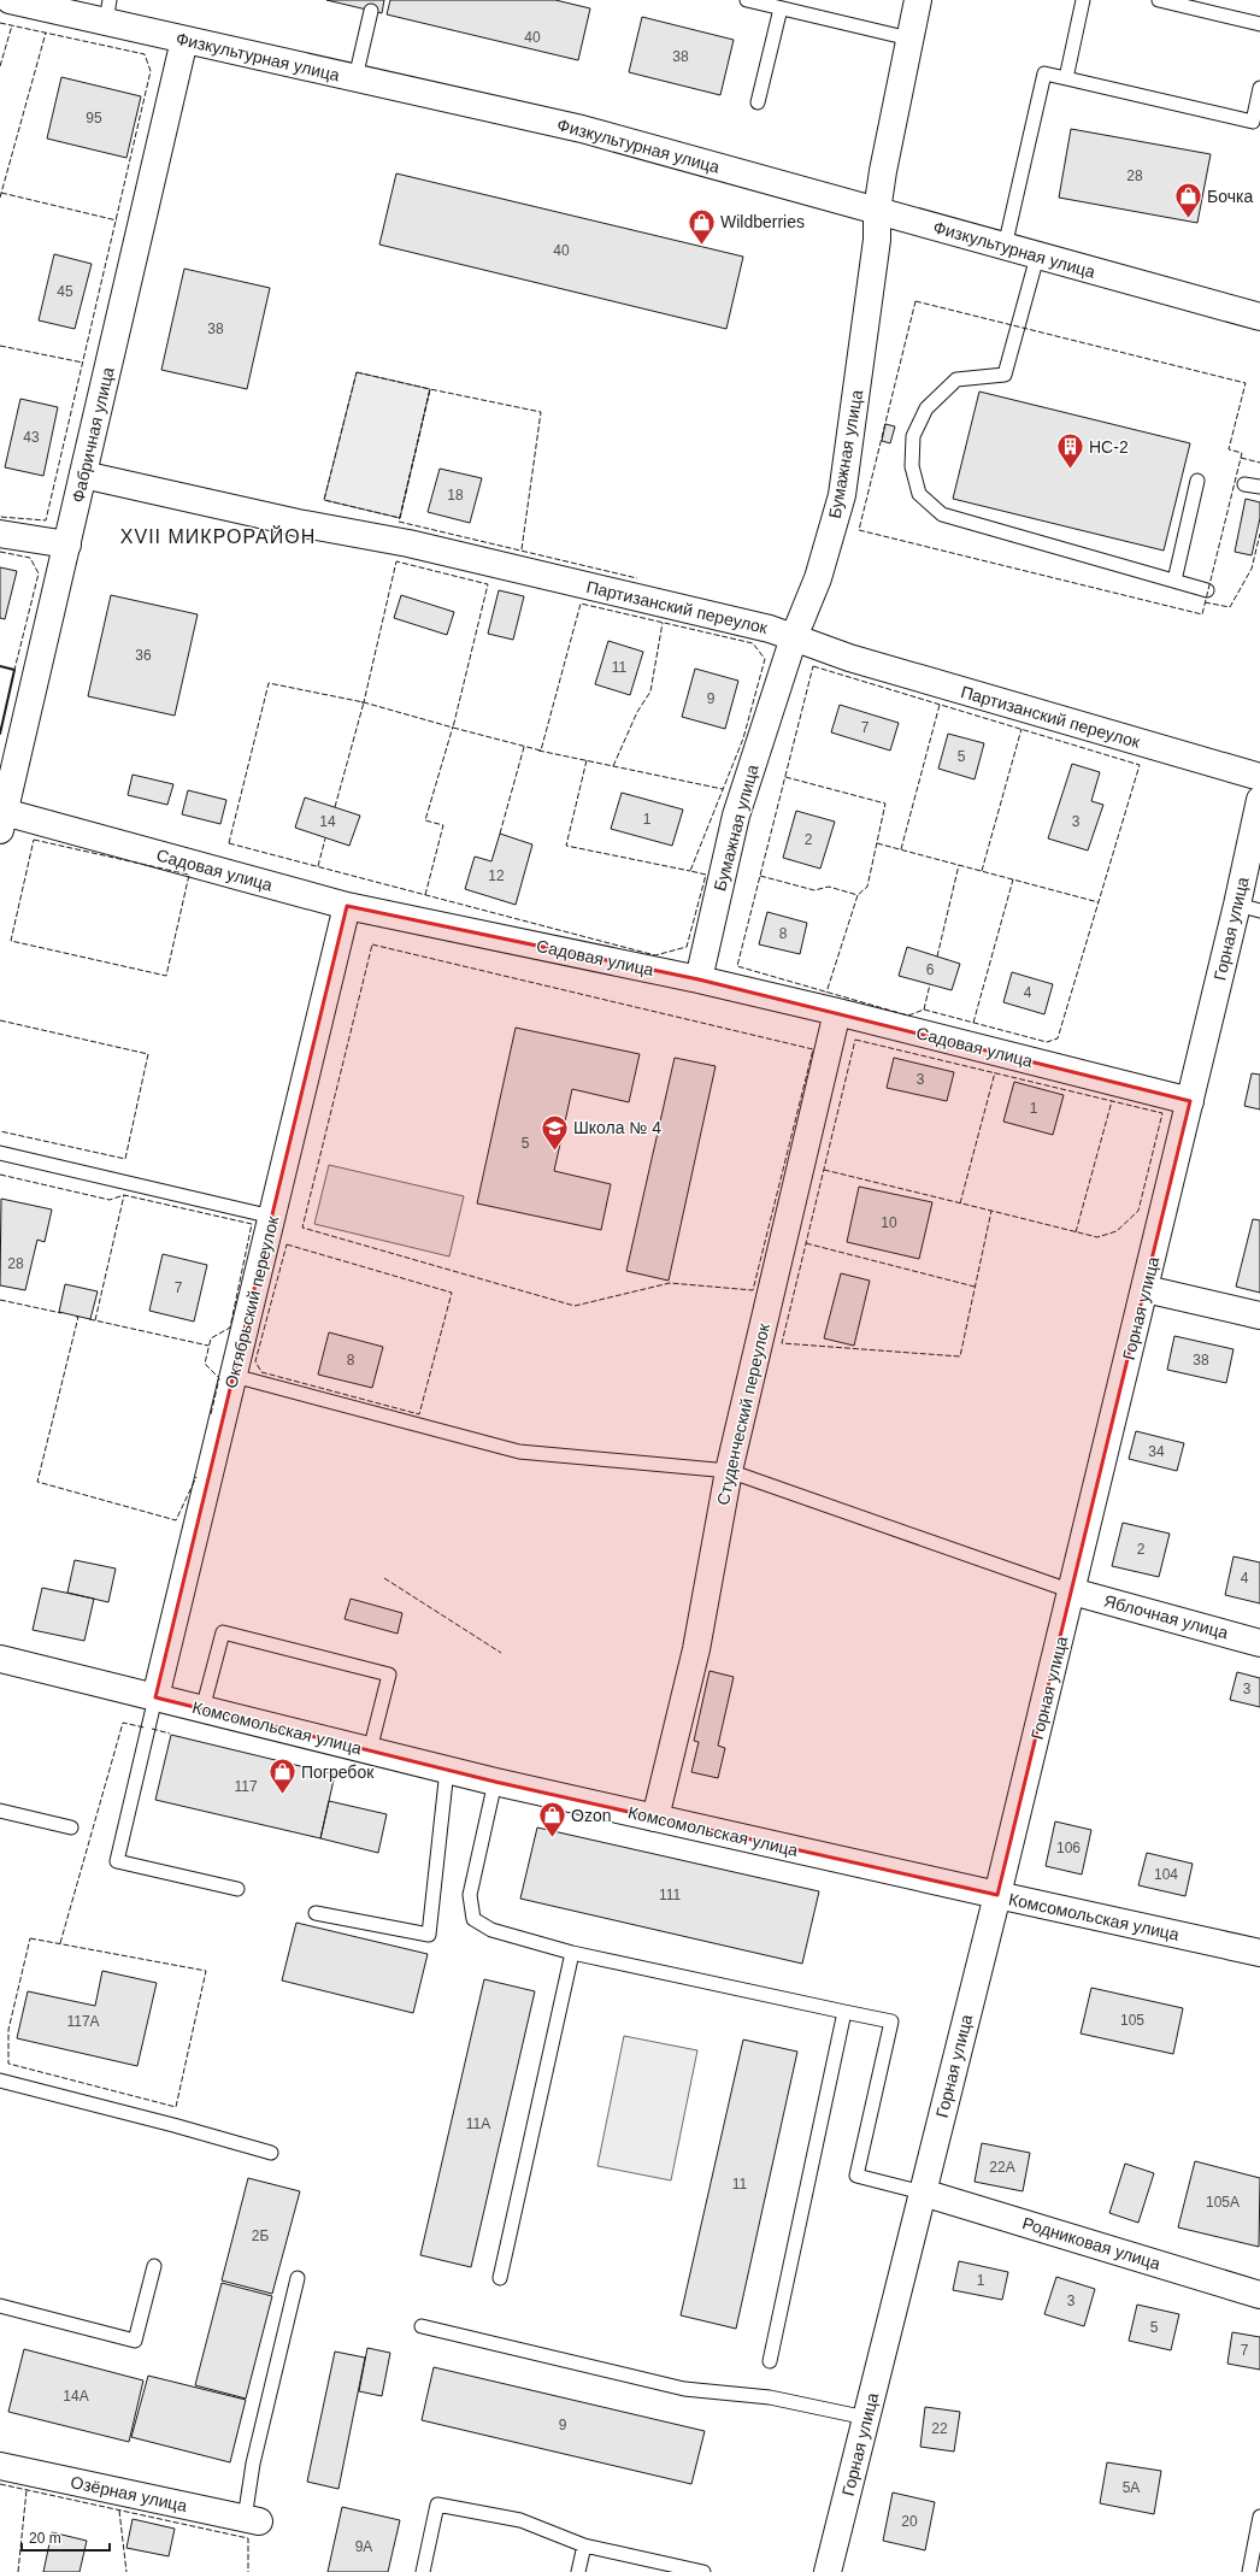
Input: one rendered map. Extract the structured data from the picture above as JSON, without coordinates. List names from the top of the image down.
{
  "streets": {
    "street": [
      "Физкультурная улица",
      "Фабричная улица",
      "Бумажная улица",
      "Партизанский переулок",
      "Садовая улица",
      "Горная улица",
      "Октябрьский переулок",
      "Студенческий переулок",
      "Яблочная улица",
      "Комсомольская улица",
      "Родниковая улица",
      "Озёрная улица"
    ]
  },
  "crossings": [
    ["Физкультурная улица", "Фабричная улица"],
    ["Физкультурная улица", "Бумажная улица"],
    ["Фабричная улица", "Партизанский переулок"],
    ["Фабричная улица", "Садовая улица"],
    ["Бумажная улица", "Партизанский переулок"],
    ["Бумажная улица", "Садовая улица"],
    ["Садовая улица", "Горная улица"],
    ["Садовая улица", "Октябрьский переулок"],
    ["Садовая улица", "Студенческий переулок"],
    ["Горная улица", "Яблочная улица"],
    ["Горная улица", "Комсомольская улица"],
    ["Горная улица", "Родниковая улица"],
    ["Октябрьский переулок", "Комсомольская улица"],
    ["Студенческий переулок", "Комсомольская улица"]
  ],
  "districts": ["XVII МИКРОРАЙОН"],
  "places": {
    "shop": [
      "Бочка",
      "Wildberries",
      "Погребок",
      "Ozon"
    ],
    "building": ["НС-2"],
    "school or university": ["Школа № 4"]
  },
  "house_numbers": [
    "40",
    "38",
    "95",
    "28",
    "40",
    "45",
    "38",
    "43",
    "18",
    "36",
    "11",
    "9",
    "7",
    "5",
    "1",
    "14",
    "3",
    "2",
    "12",
    "8",
    "6",
    "4",
    "3",
    "1",
    "5",
    "10",
    "28",
    "7",
    "8",
    "38",
    "34",
    "2",
    "4",
    "3",
    "117",
    "106",
    "104",
    "111",
    "105",
    "117А",
    "11А",
    "22А",
    "11",
    "105А",
    "2Б",
    "1",
    "3",
    "5",
    "7",
    "14А",
    "9",
    "22",
    "5А",
    "20",
    "9А"
  ],
  "scale_bar": "20 m"
}
